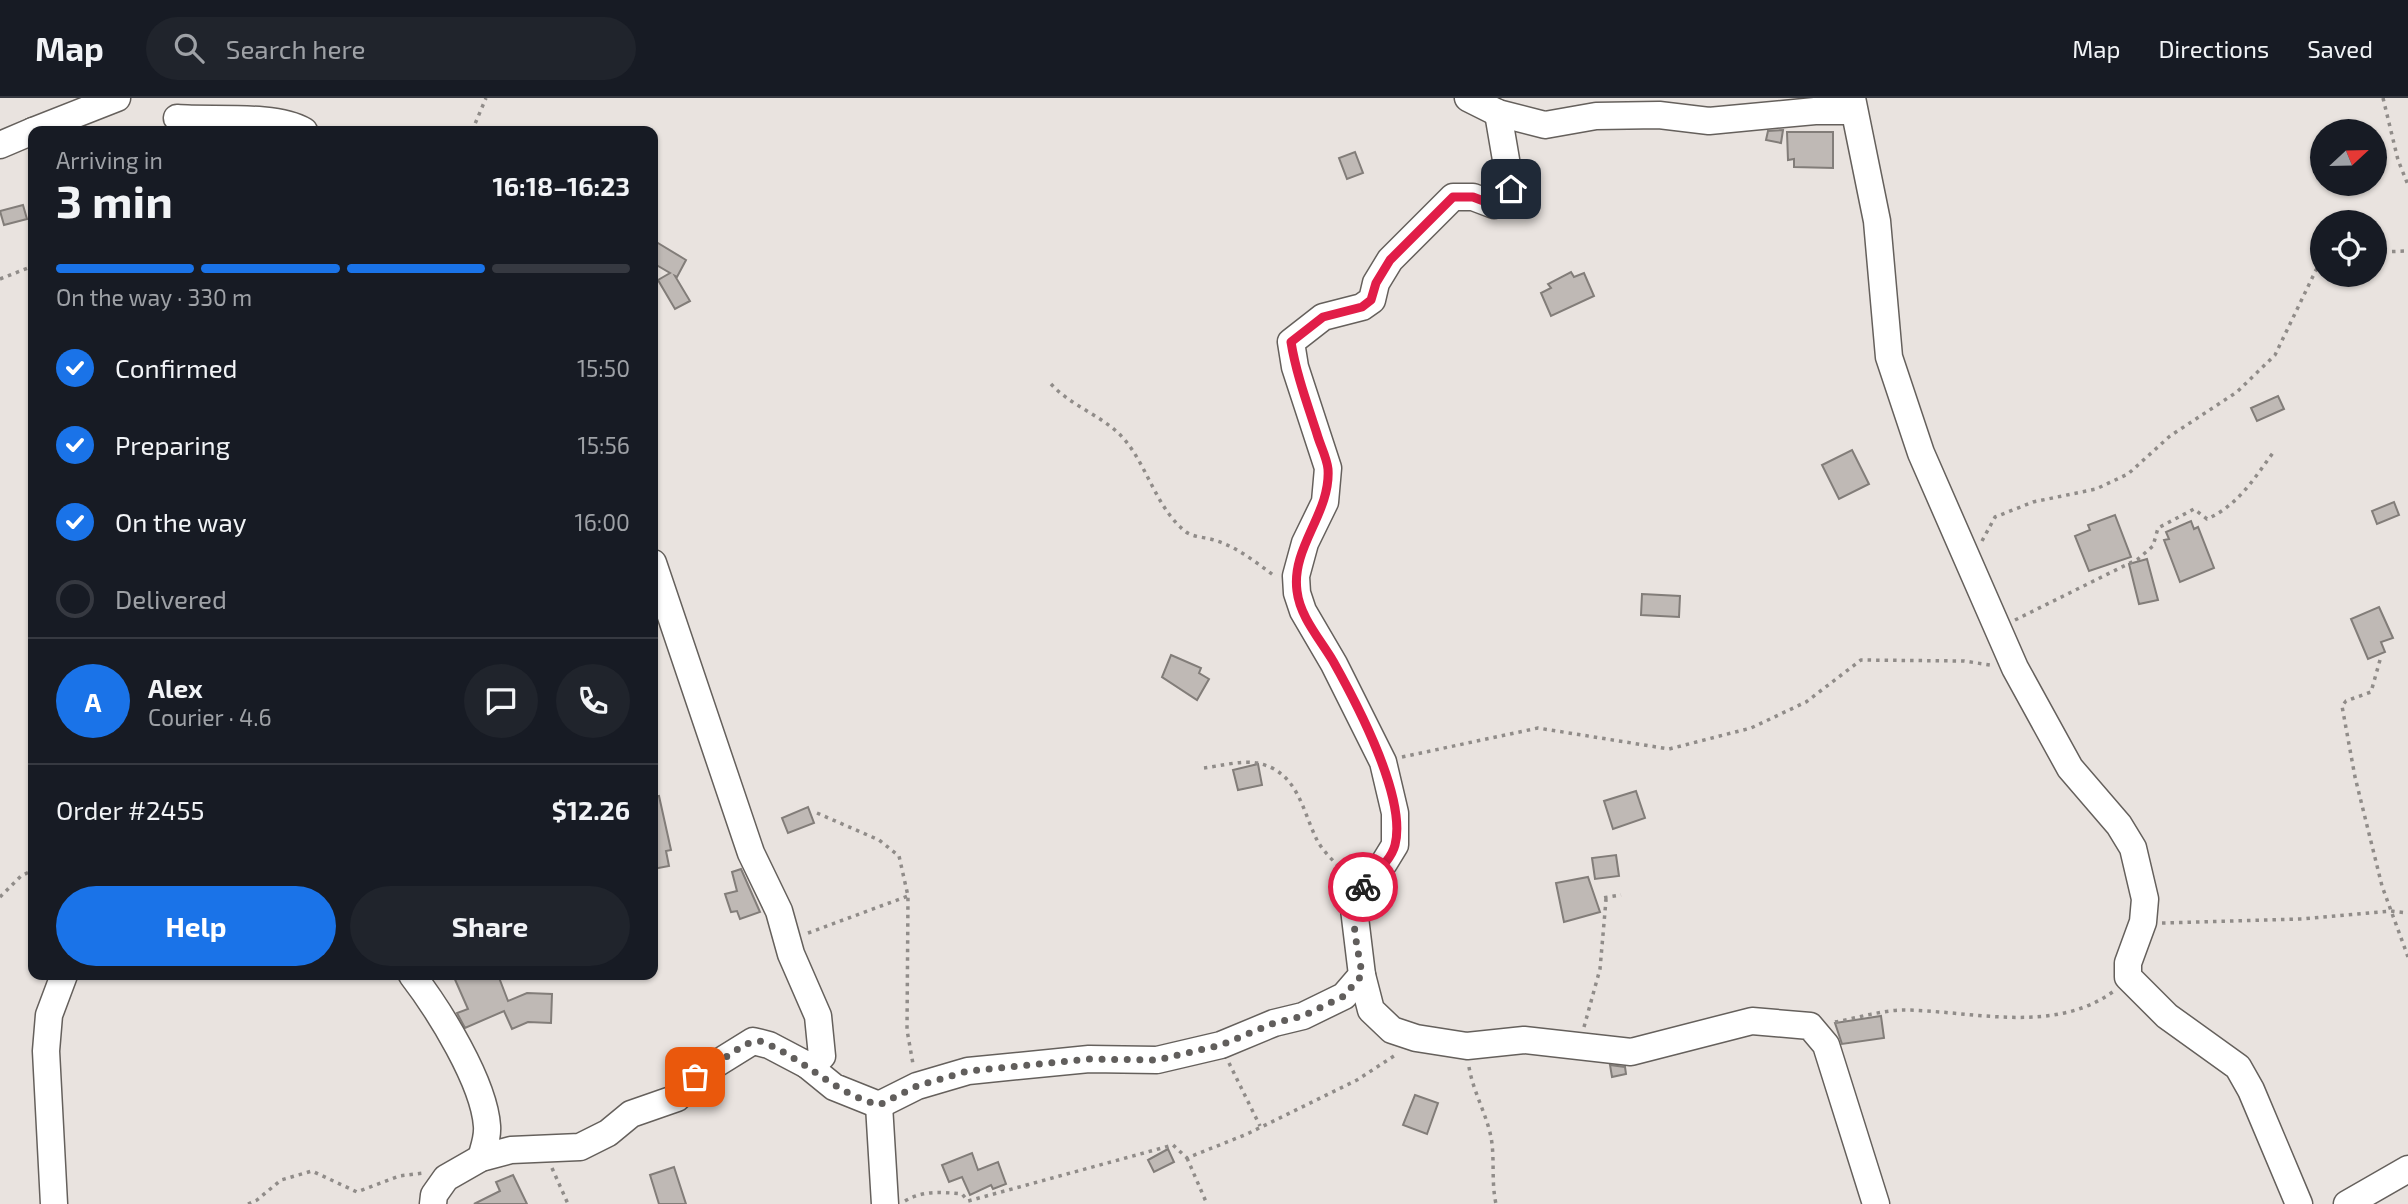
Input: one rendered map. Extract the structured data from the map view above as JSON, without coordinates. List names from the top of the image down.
{
  "north": "right",
  "page": {
    "header": "Map",
    "search": "Search here",
    "nav": ["Map", "Directions", "Saved"],
    "heading": ["3 min", "Arriving in", "16:18–16:23"],
    "panel": [
      "Alex",
      "Courier · 4.6",
      "Order #2455",
      "$12.26"
    ],
    "bar": "On the way · 330 m",
    "list": [
      ["Confirmed", "15:50"],
      ["Preparing", "15:56"],
      ["On the way", "16:00"],
      "Delivered"
    ],
    "round": "A",
    "buttons": ["Help", "Share"]
  }
}
